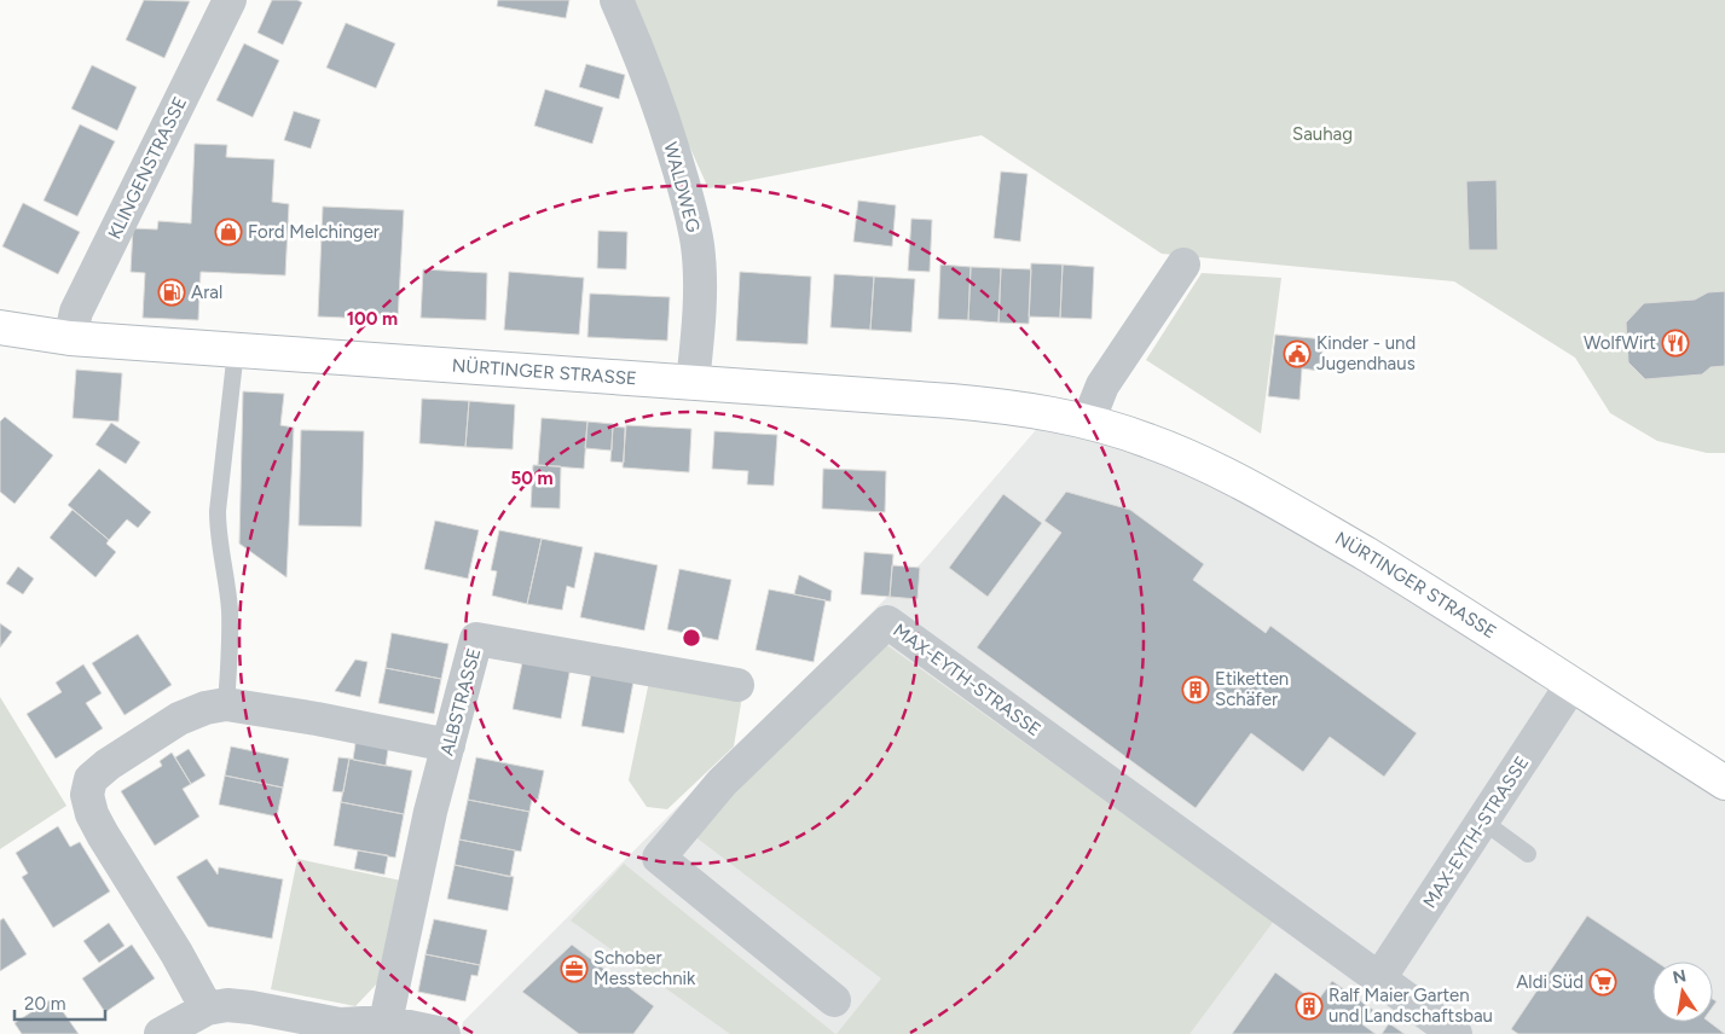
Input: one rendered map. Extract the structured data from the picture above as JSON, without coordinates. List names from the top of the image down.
{
  "streets": {
    "main road": ["NÜRTINGER STRASSE"],
    "street": [
      "KLINGENSTRASSE",
      "WALDWEG",
      "MAX-EYTH-STRASSE",
      "ALBSTRASSE"
    ]
  },
  "crossings": [
    ["KLINGENSTRASSE", "NÜRTINGER STRASSE"],
    ["WALDWEG", "NÜRTINGER STRASSE"],
    ["NÜRTINGER STRASSE", "MAX-EYTH-STRASSE"]
  ],
  "parks": ["Sauhag"],
  "places": {
    "shop": ["Ford Melchinger"],
    "fuel station": ["Aral"],
    "restaurant": ["WolfWirt"],
    "public building": ["Kinder - und Jugendhaus"],
    "building": ["Etiketten Schäfer", "Ralf Maier Garten und Landschaftsbau"],
    "office": ["Schober Messtechnik"],
    "supermarket": ["Aldi Süd"]
  },
  "scale_bar": "20 m",
  "north": "top",
  "rings": ["100 m", "50 m"]
}
